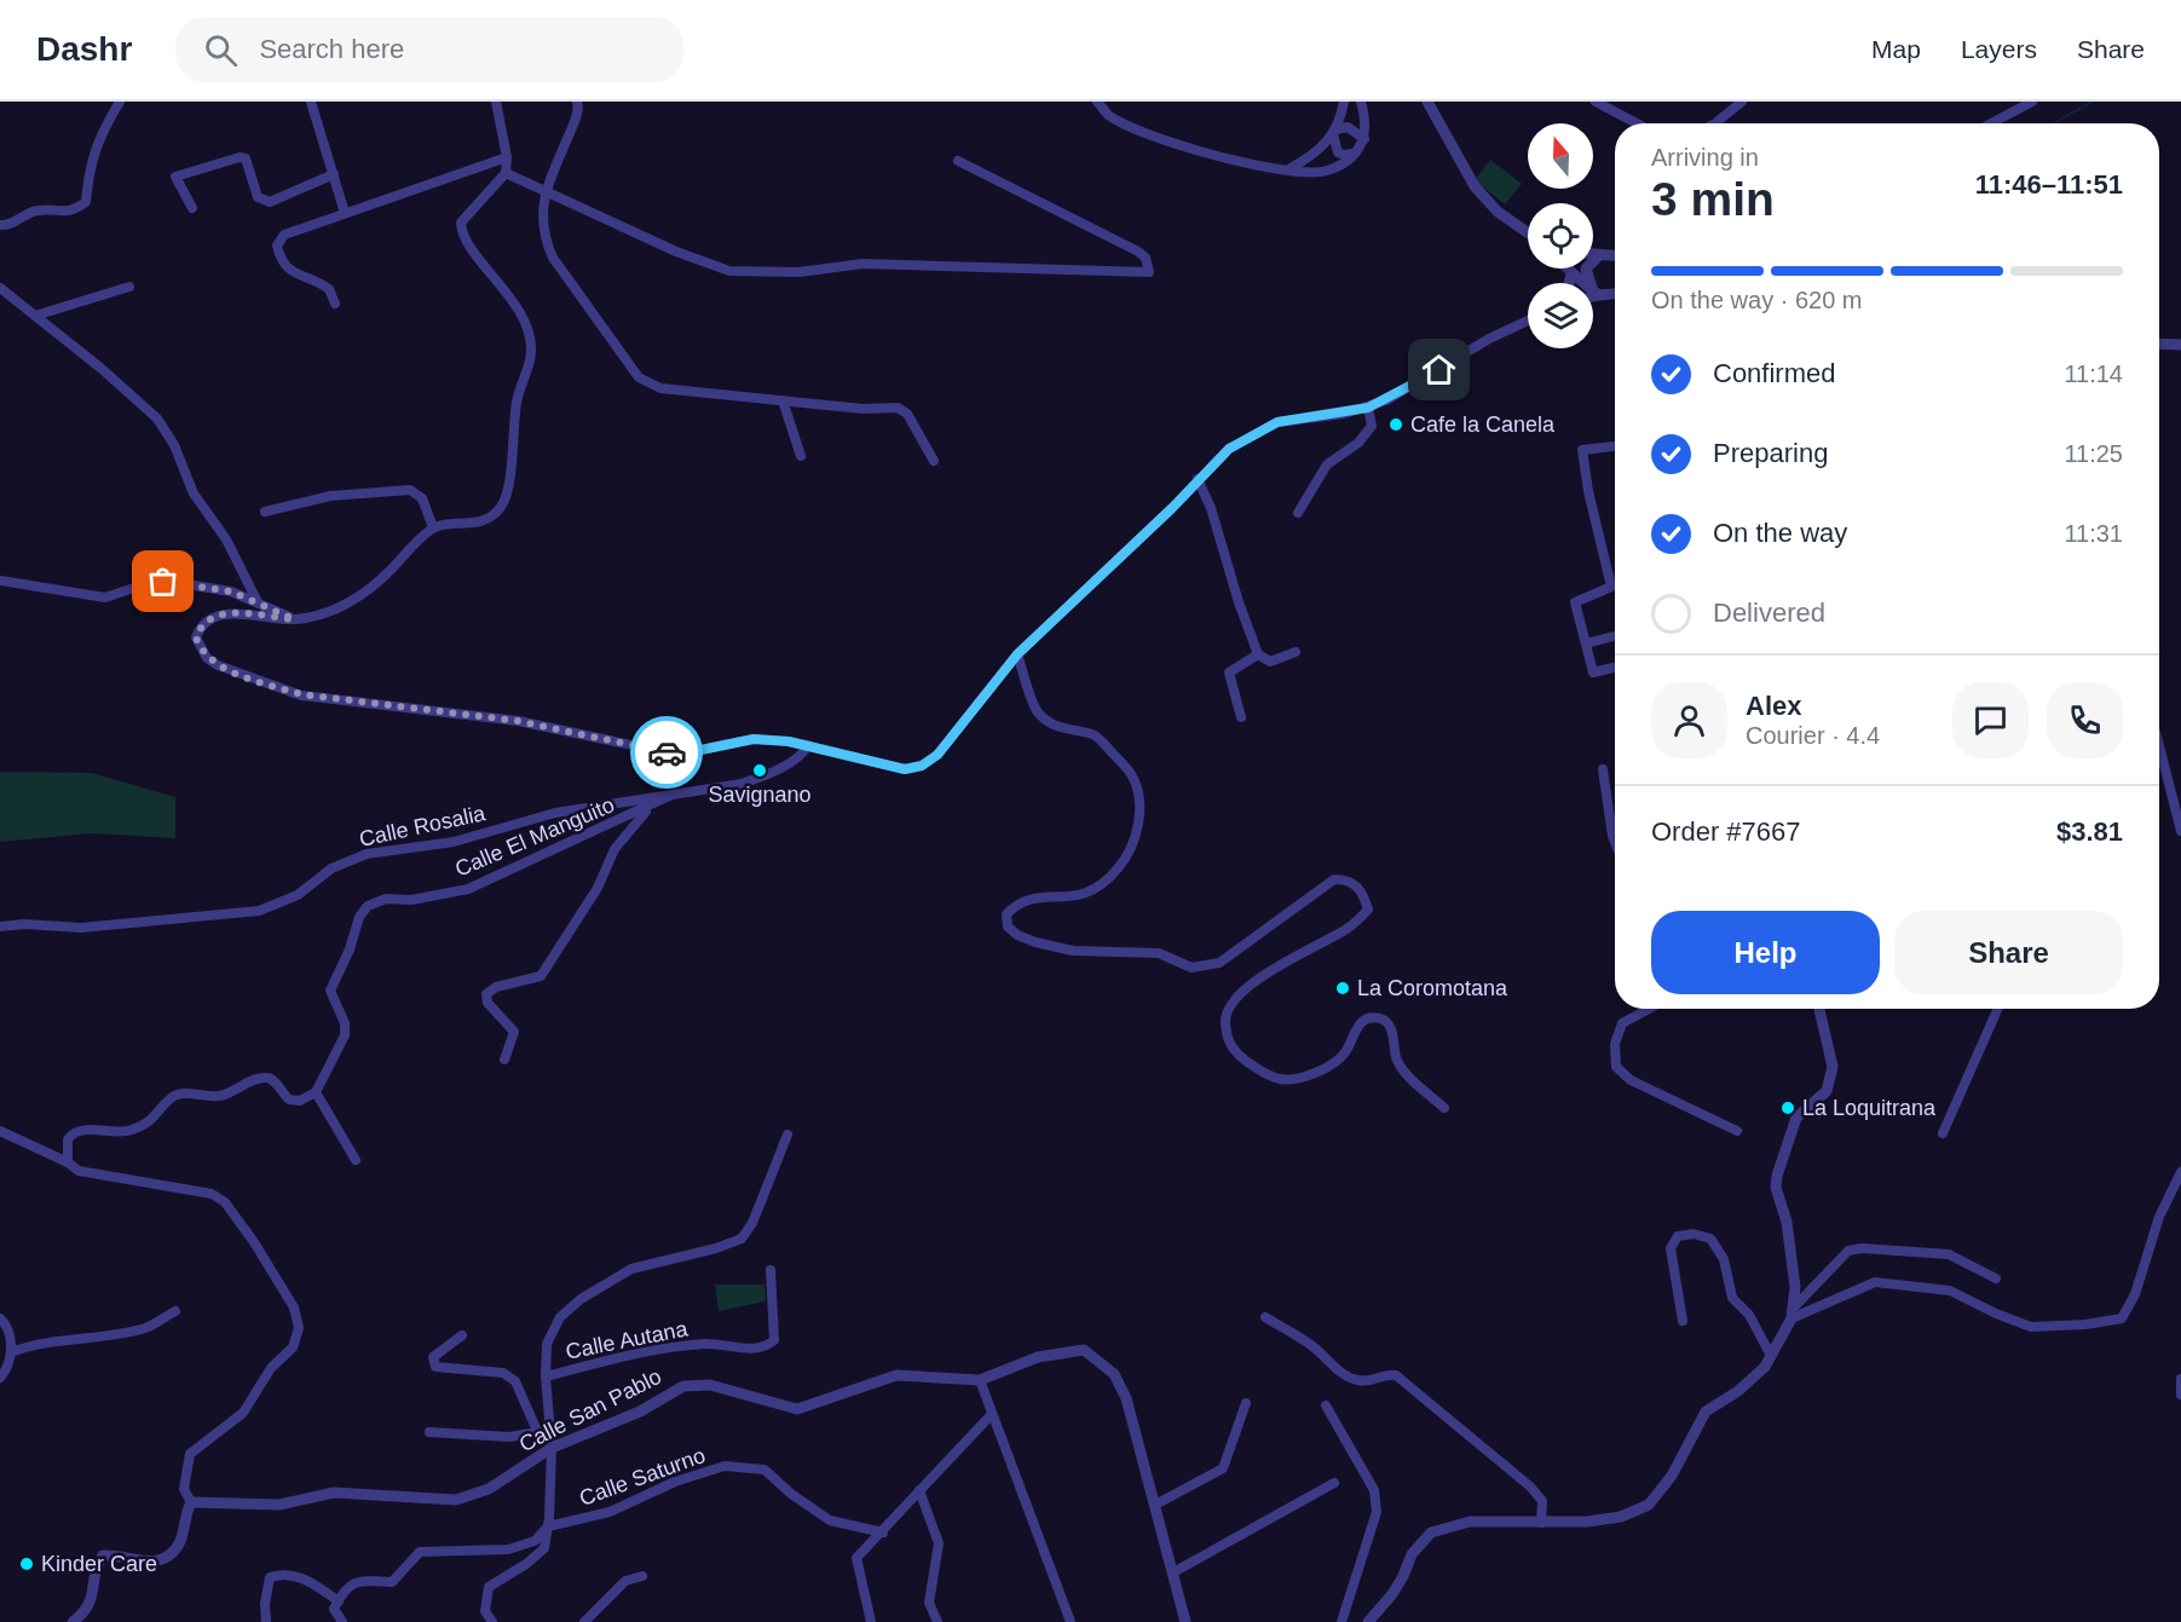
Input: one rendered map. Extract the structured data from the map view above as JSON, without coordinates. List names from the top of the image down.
{
  "streets": {
    "street": [
      "Calle Rosalia",
      "Calle El Manguito",
      "Calle Autana",
      "Calle San Pablo",
      "Calle Saturno"
    ]
  },
  "crossings": [
    ["Calle Rosalia", "Calle El Manguito"]
  ],
  "places": [
    "Cafe la Canela",
    "Savignano",
    "La Coromotana",
    "La Loquitrana",
    "Kinder Care"
  ],
  "north": "top",
  "page": {
    "header": "Dashr",
    "search": "Search here",
    "nav": ["Map", "Layers", "Share"],
    "heading": ["3 min", "Arriving in", "11:46–11:51"],
    "panel": [
      "Alex",
      "Courier · 4.4",
      "Order #7667",
      "$3.81"
    ],
    "bar": "On the way · 620 m",
    "list": [
      ["Confirmed", "11:14"],
      ["Preparing", "11:25"],
      ["On the way", "11:31"],
      "Delivered"
    ],
    "buttons": ["Help", "Share"]
  }
}
